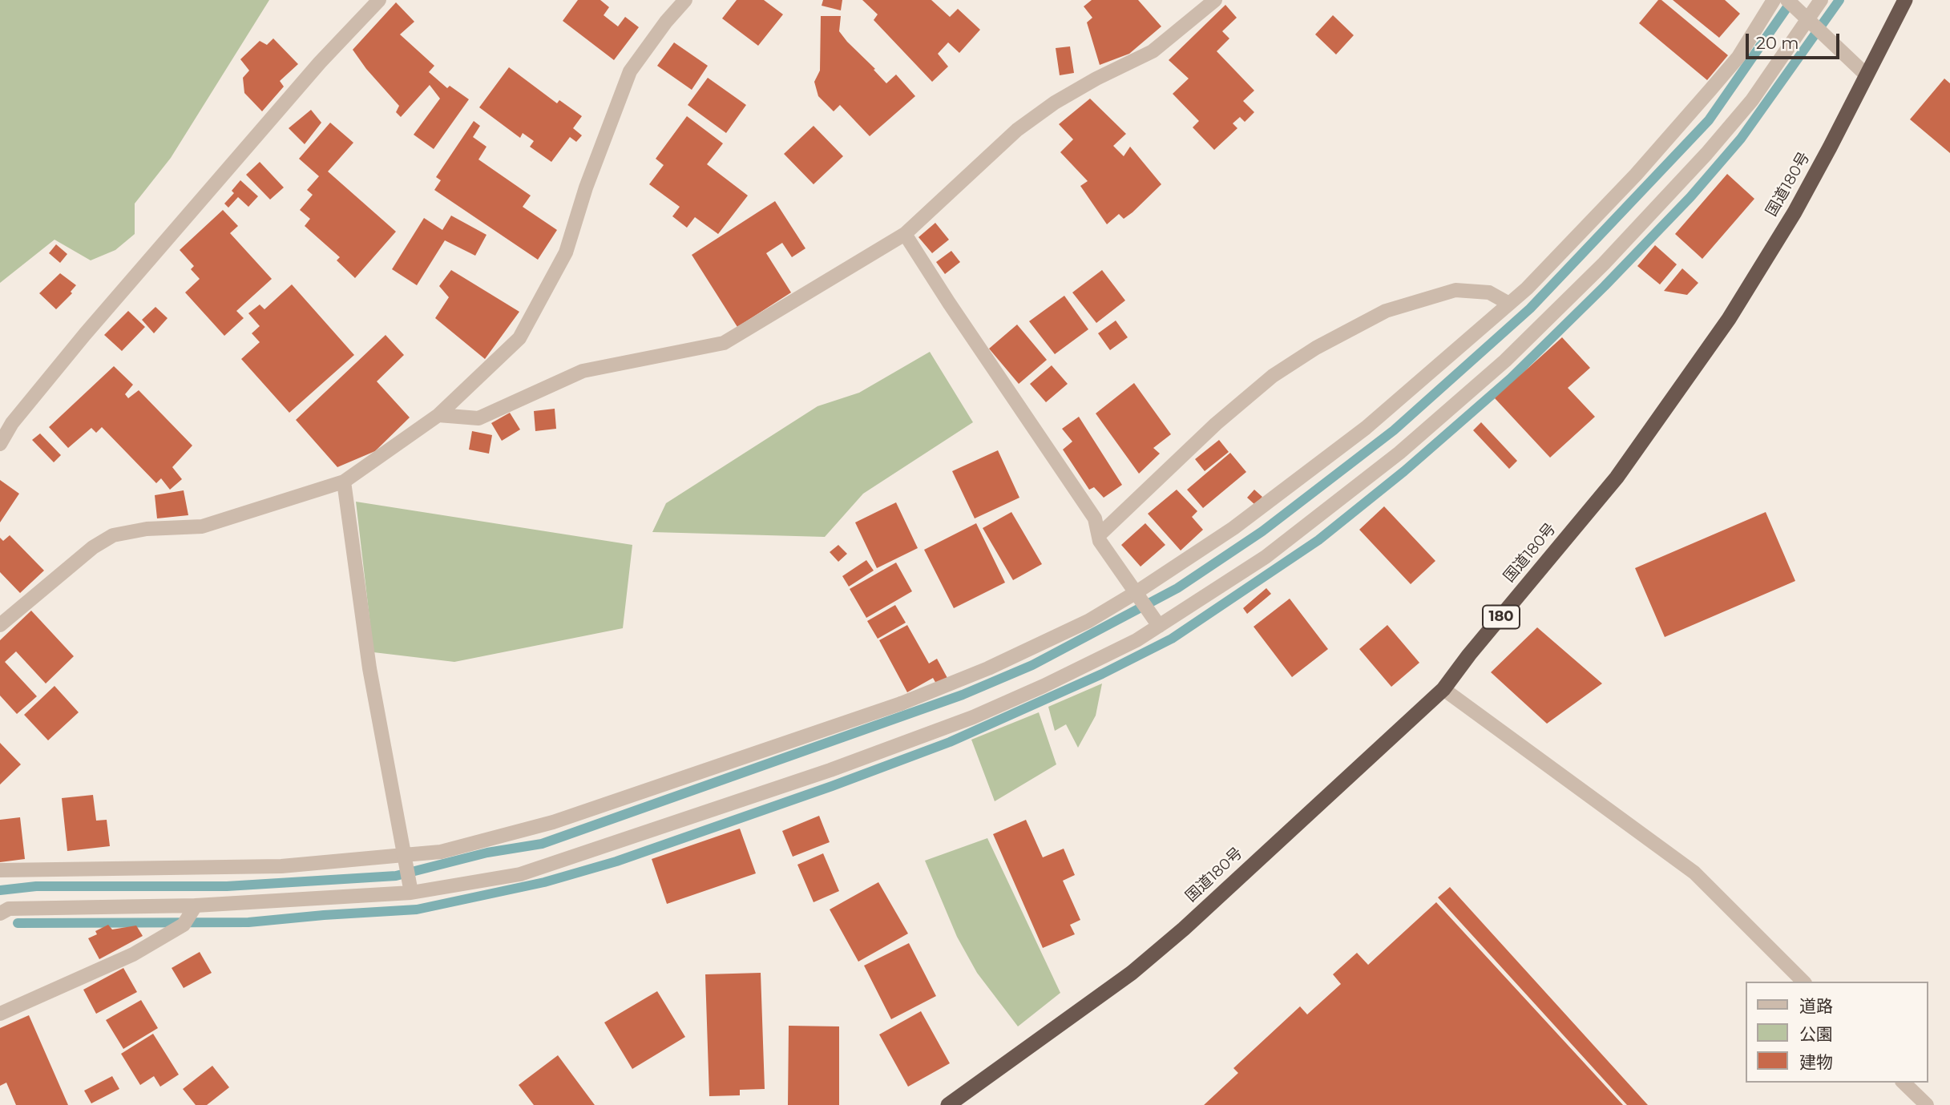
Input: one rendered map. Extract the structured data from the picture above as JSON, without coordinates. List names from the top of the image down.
{
  "streets": {
    "highway": ["国道180号", "180"]
  },
  "legend": ["道路", "公園", "建物"],
  "scale_bar": "20 m"
}
